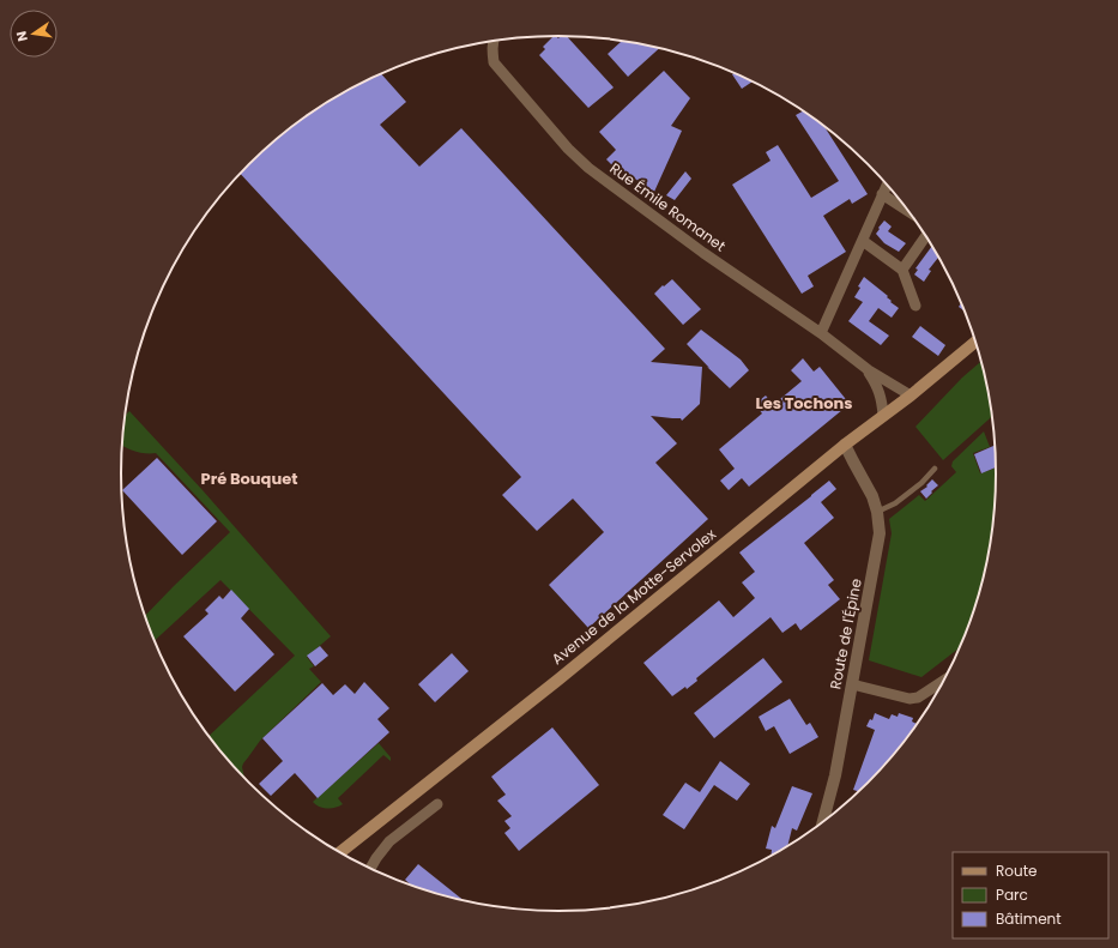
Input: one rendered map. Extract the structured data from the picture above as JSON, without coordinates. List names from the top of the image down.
{
  "streets": {
    "main road": ["Avenue de la Motte-Servolex"],
    "street": ["Rue Émile Romanet", "Route de l'Épine"]
  },
  "crossings": [
    ["Rue Émile Romanet", "Avenue de la Motte-Servolex"],
    ["Avenue de la Motte-Servolex", "Route de l'Épine"]
  ],
  "districts": ["Les Tochons", "Pré Bouquet"],
  "legend": ["Route", "Parc", "Bâtiment"],
  "north": "left"
}
